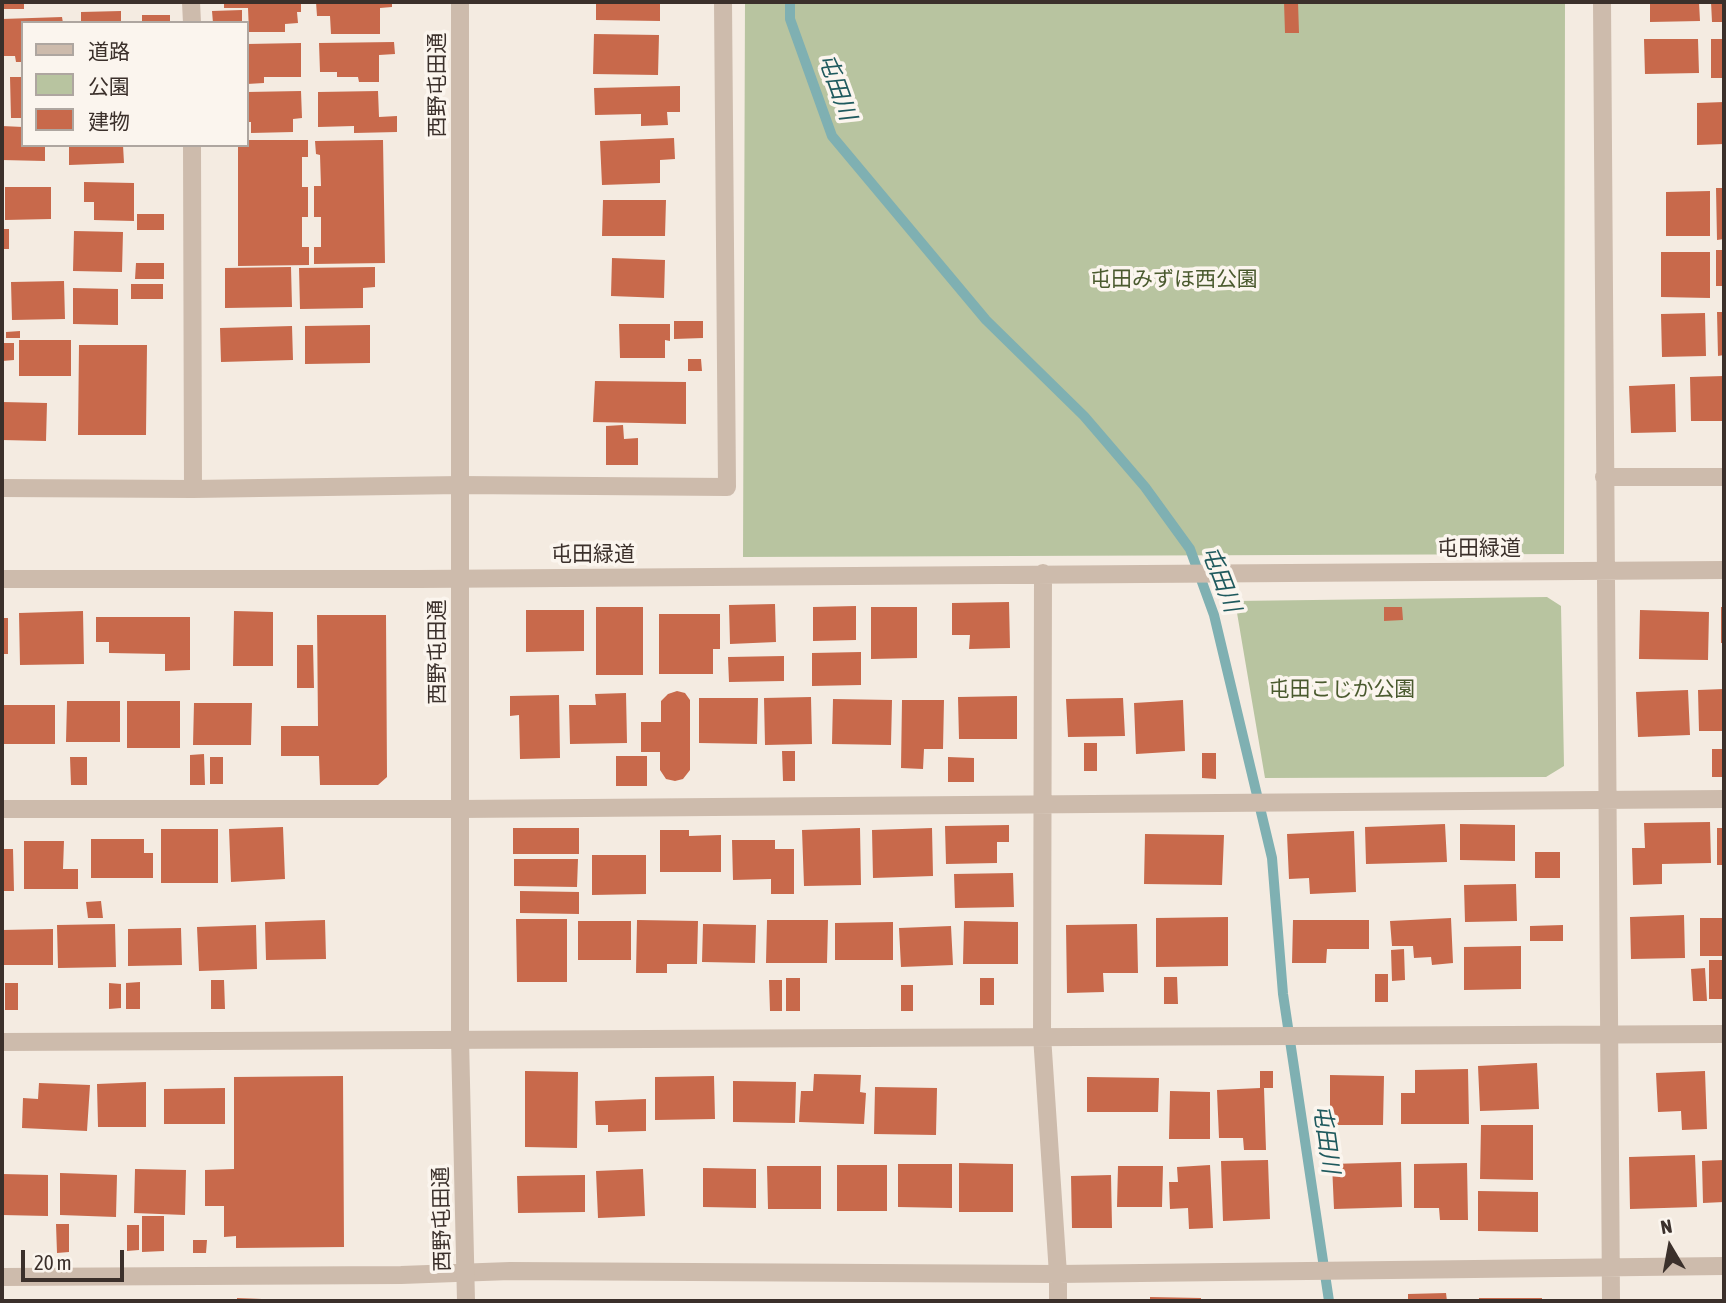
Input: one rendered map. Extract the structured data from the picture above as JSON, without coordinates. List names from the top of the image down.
{
  "streets": {
    "street": ["西野屯田通", "屯田緑道"]
  },
  "crossings": [
    ["西野屯田通", "屯田緑道"]
  ],
  "water": ["屯田川"],
  "parks": ["屯田みずほ西公園", "屯田こじか公園"],
  "legend": ["道路", "公園", "建物"],
  "scale_bar": "20 m",
  "north": "top"
}
